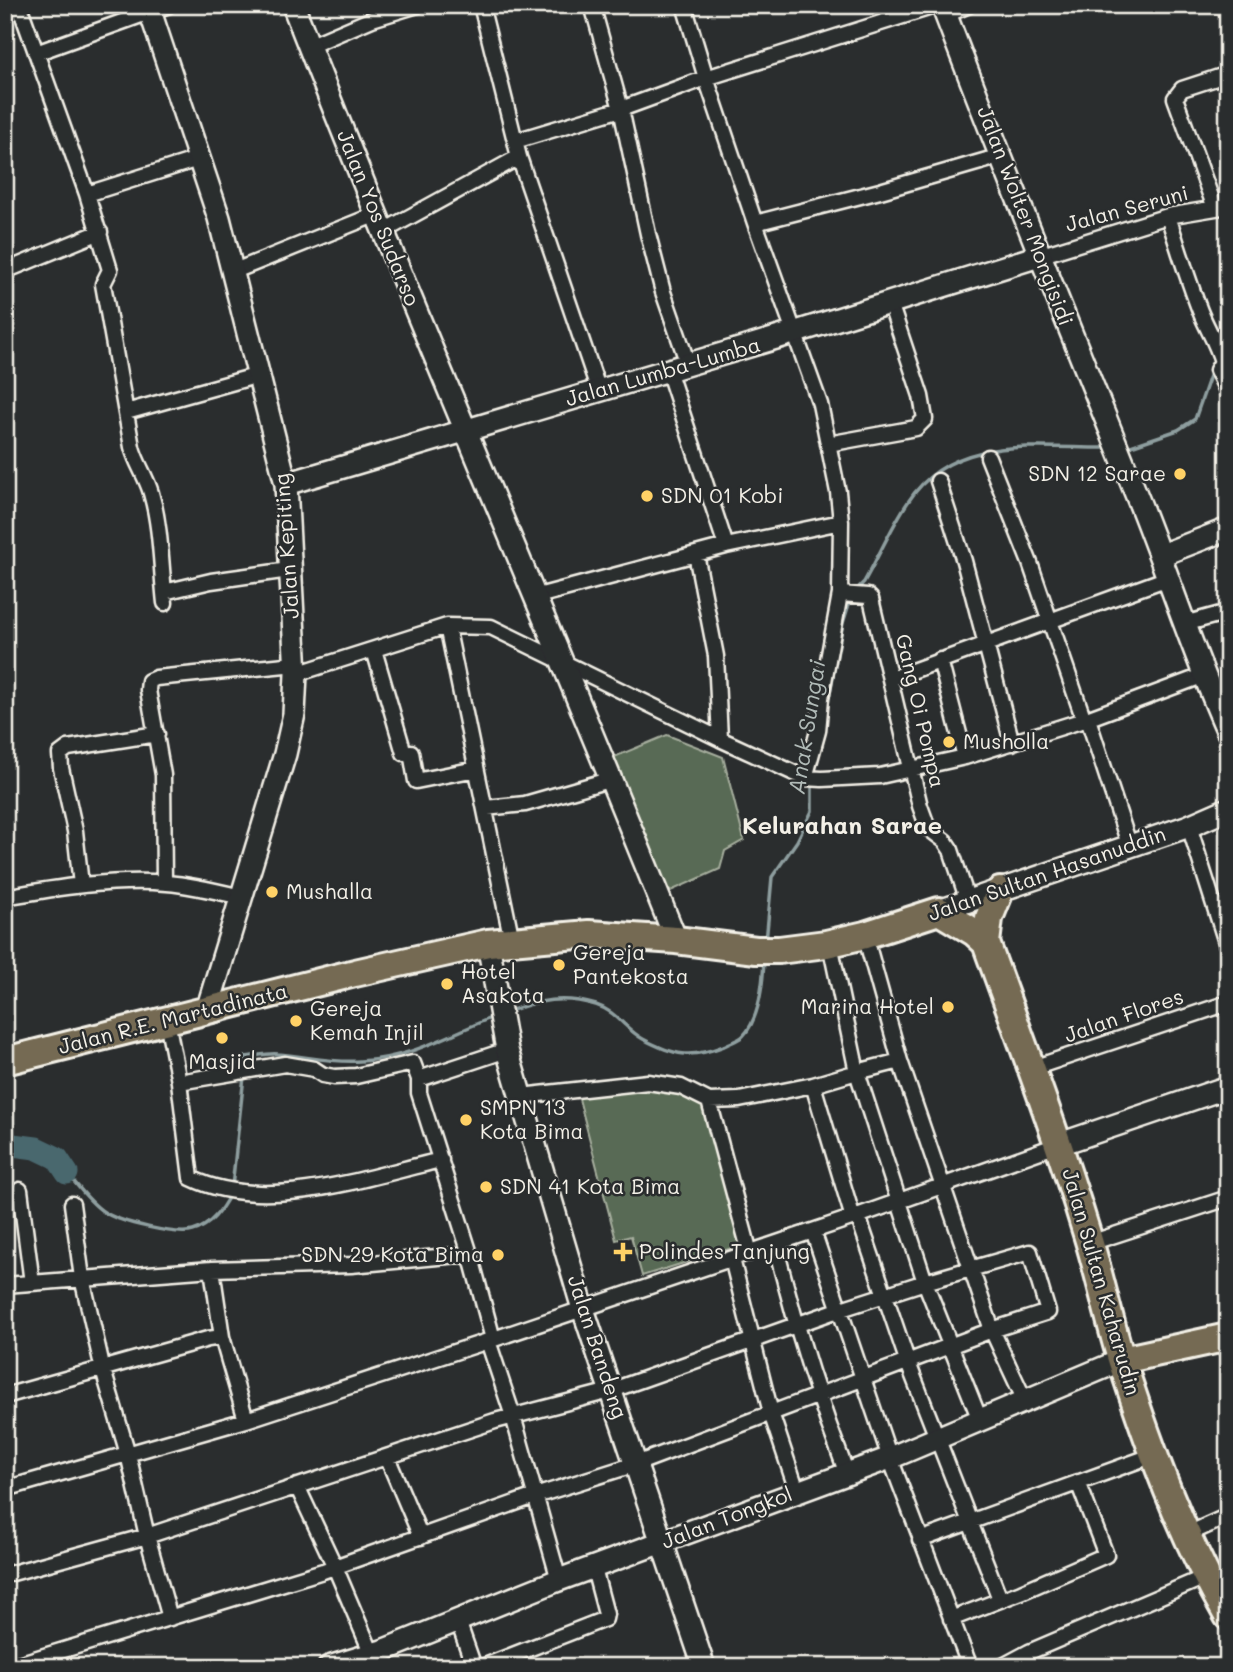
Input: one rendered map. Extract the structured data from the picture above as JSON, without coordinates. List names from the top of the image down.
{
  "streets": {
    "highway": ["Jalan Sultan Hasanuddin", "Jalan R.E. Martadinata", "Jalan Sultan Kaharudin"],
    "street": [
      "Jalan Seruni",
      "Jalan Wolter Mongisidi",
      "Jalan Yos Sudarso",
      "Jalan Lumba-Lumba",
      "Jalan Kepiting",
      "Gang Oi Pompa",
      "Jalan Flores",
      "Jalan Bandeng",
      "Jalan Tongkol"
    ]
  },
  "crossings": [
    ["Jalan Seruni", "Jalan Wolter Mongisidi"],
    ["Jalan Seruni", "Jalan Lumba-Lumba"],
    ["Jalan Wolter Mongisidi", "Jalan Lumba-Lumba"],
    ["Jalan Yos Sudarso", "Jalan Lumba-Lumba"],
    ["Jalan Yos Sudarso", "Jalan R.E. Martadinata"],
    ["Jalan Lumba-Lumba", "Jalan Kepiting"],
    ["Jalan Kepiting", "Jalan R.E. Martadinata"],
    ["Gang Oi Pompa", "Jalan Sultan Hasanuddin"],
    ["Jalan Sultan Hasanuddin", "Jalan R.E. Martadinata"],
    ["Jalan Flores", "Jalan Sultan Kaharudin"],
    ["Jalan R.E. Martadinata", "Jalan Bandeng"],
    ["Jalan Sultan Kaharudin", "Jalan Tongkol"],
    ["Jalan Bandeng", "Jalan Tongkol"]
  ],
  "districts": ["Kelurahan Sarae"],
  "water": ["Anak Sungai"],
  "places": {
    "other": [
      "SDN 12 Sarae",
      "SDN 01 Kobi",
      "Musholla",
      "Mushalla",
      "Gereja Pantekosta",
      "Hotel Asakota",
      "Marina Hotel",
      "Gereja Kemah Injil",
      "Masjid",
      "SMPN 13 Kota Bima",
      "SDN 41 Kota Bima",
      "SDN 29 Kota Bima"
    ],
    "health": ["Polindes Tanjung"]
  }
}
